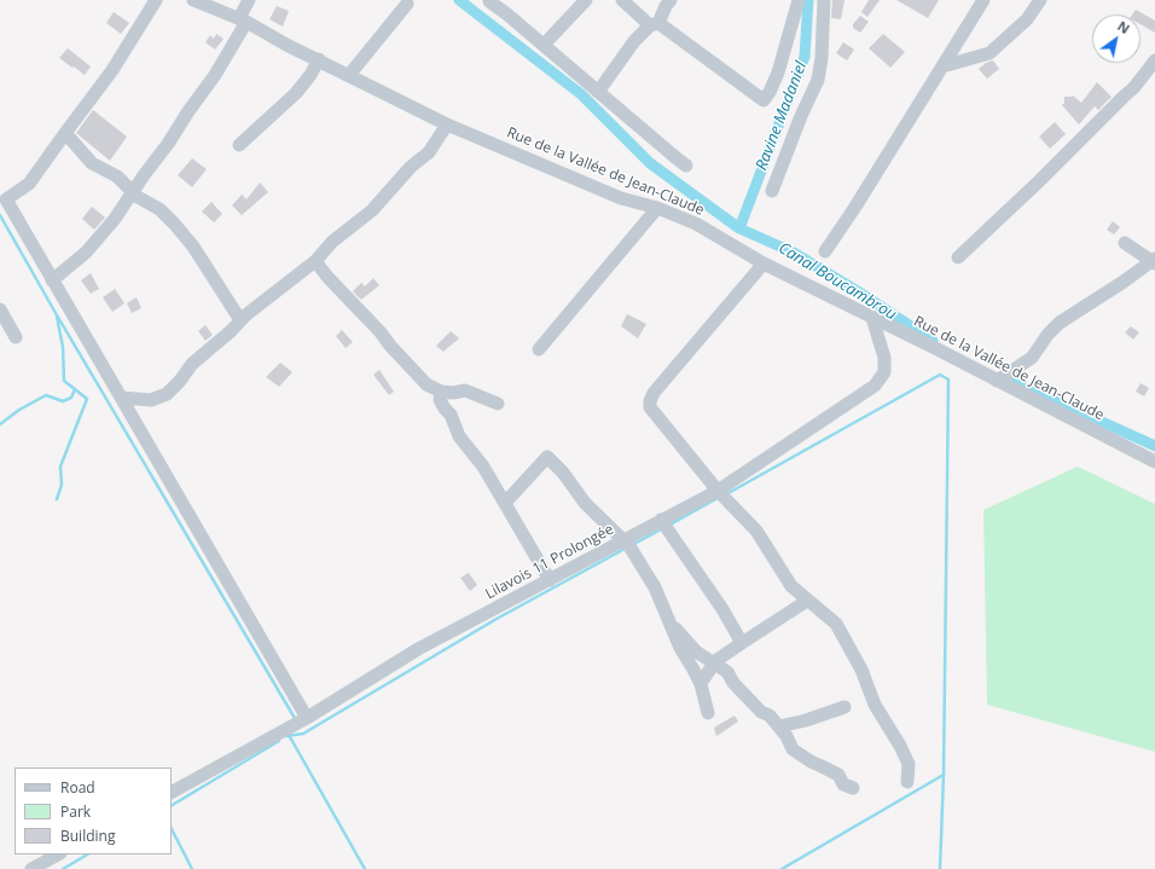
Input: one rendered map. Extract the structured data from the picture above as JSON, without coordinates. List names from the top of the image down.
{
  "streets": {
    "street": ["Rue de la Vallée de Jean-Claude", "Lilavois 11 Prolongée"]
  },
  "crossings": [
    ["Rue de la Vallée de Jean-Claude", "Lilavois 11 Prolongée"]
  ],
  "water": ["Ravine Madaniel", "Canal Boucambrou"],
  "legend": ["Road", "Park", "Building"],
  "north": "top right"
}
